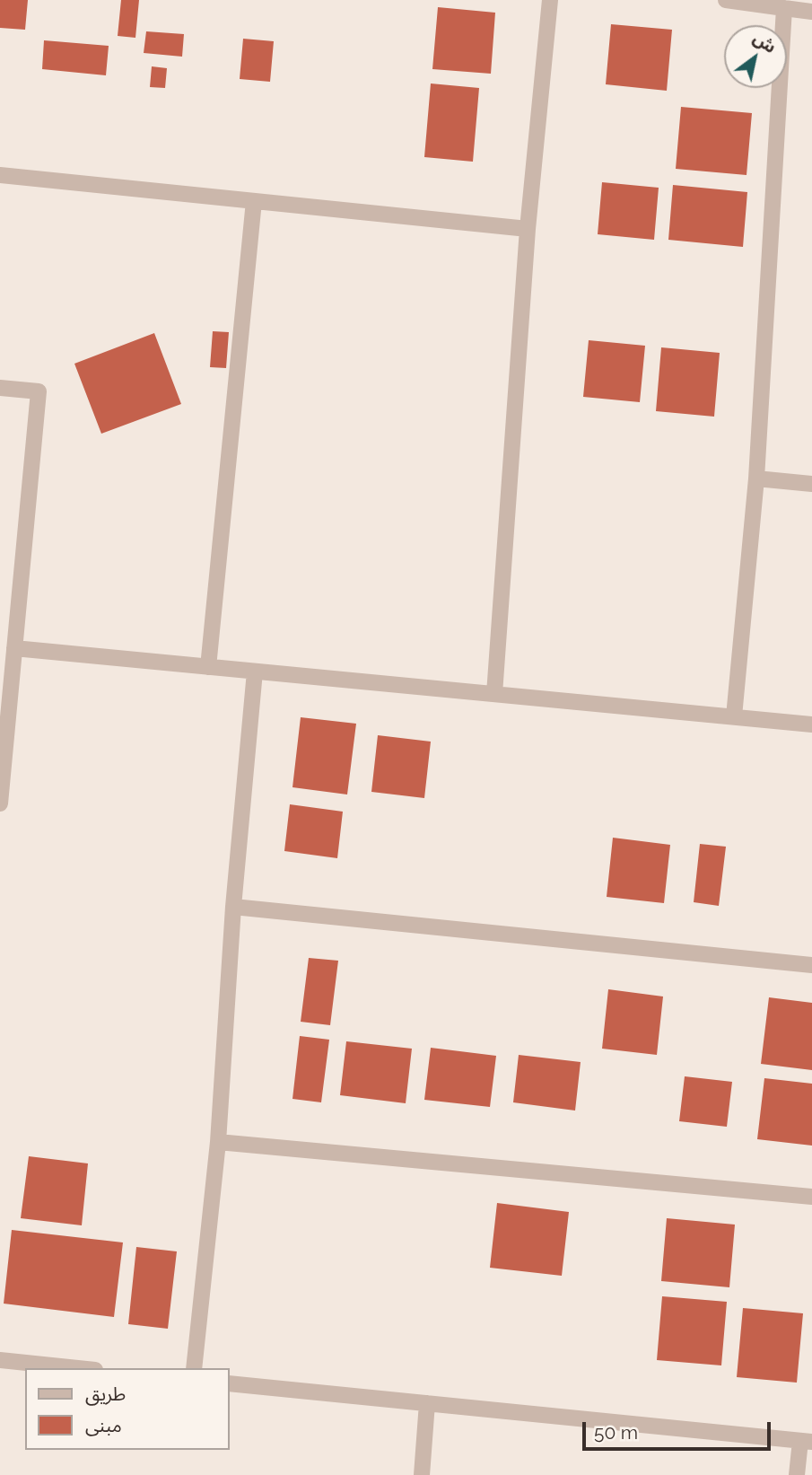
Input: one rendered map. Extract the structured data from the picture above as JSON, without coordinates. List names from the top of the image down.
{
  "legend": ["طريق", "مبنى"],
  "scale_bar": "50 m",
  "north": "top right"
}
